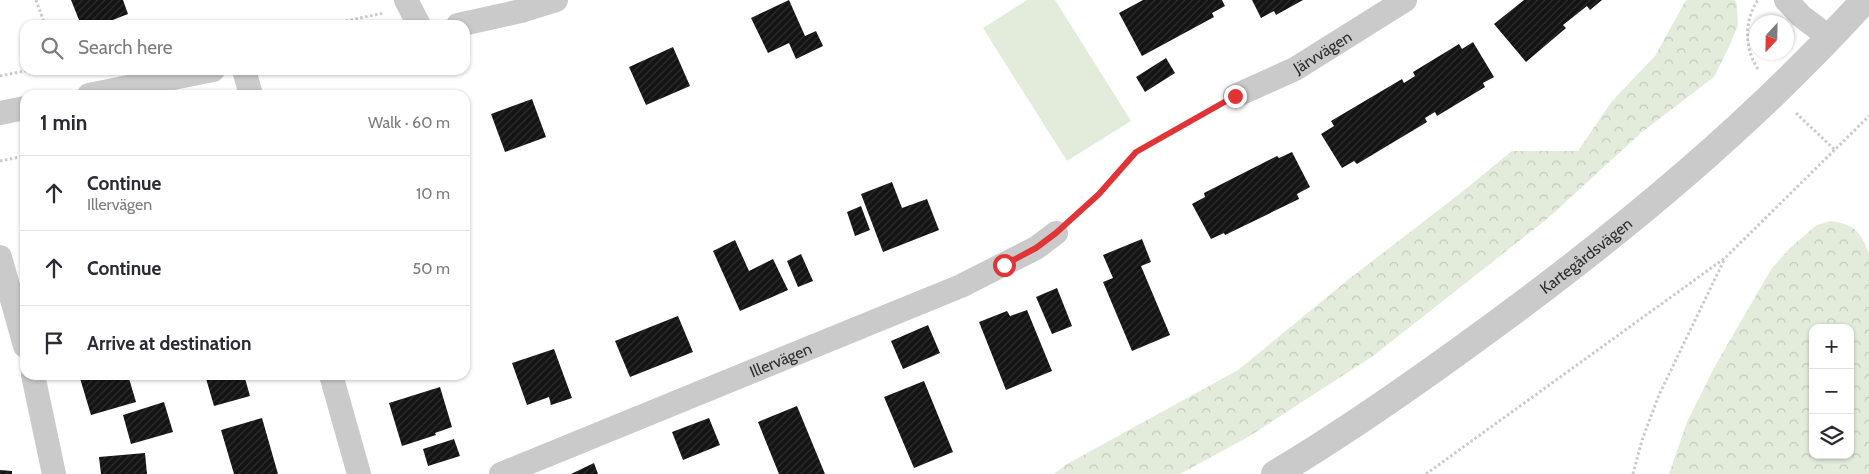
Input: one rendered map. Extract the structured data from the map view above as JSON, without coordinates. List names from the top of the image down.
{
  "streets": {
    "street": ["Järvvägen", "Kartegårdsvägen", "Illervägen"]
  },
  "north": "bottom",
  "page": {
    "search": "Search here",
    "heading": ["1 min", "Walk · 60 m"],
    "list": [
      ["Continue", "Illervägen", "10 m"],
      ["Continue", "50 m"],
      "Arrive at destination"
    ],
    "map_buttons": ["+", "−"]
  }
}
